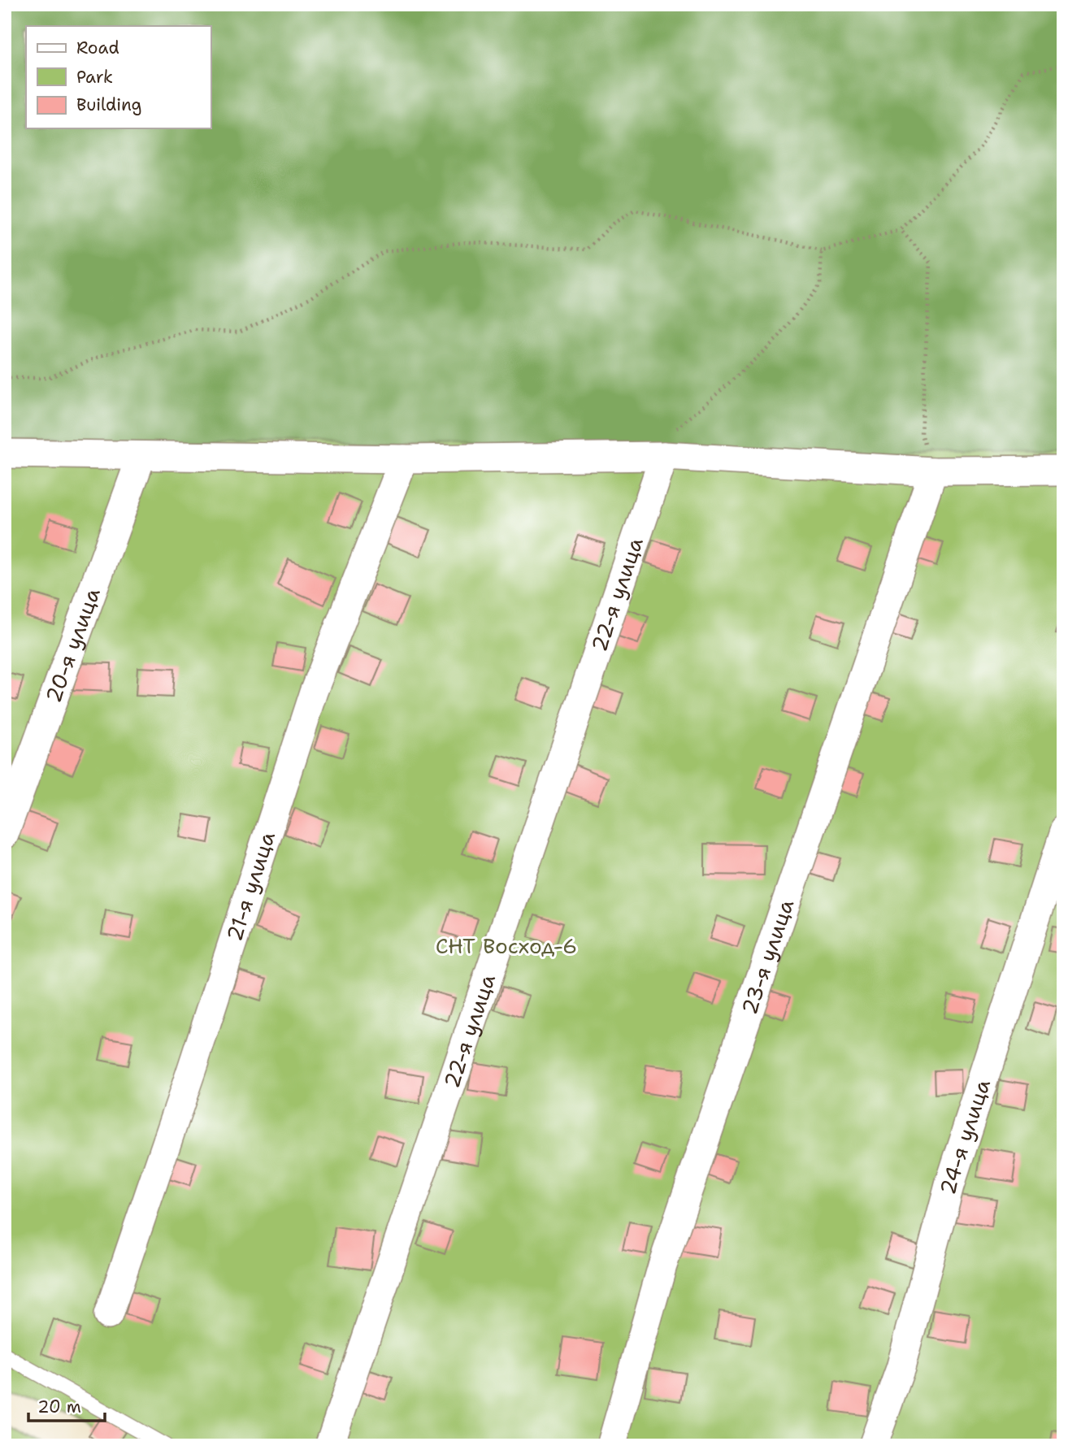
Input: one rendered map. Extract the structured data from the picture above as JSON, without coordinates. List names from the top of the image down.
{
  "streets": {
    "street": [
      "22-я улица",
      "20-я улица",
      "21-я улица",
      "23-я улица",
      "24-я улица"
    ]
  },
  "parks": ["СНТ Восход-6"],
  "legend": ["Road", "Park", "Building"],
  "scale_bar": "20 m"
}
